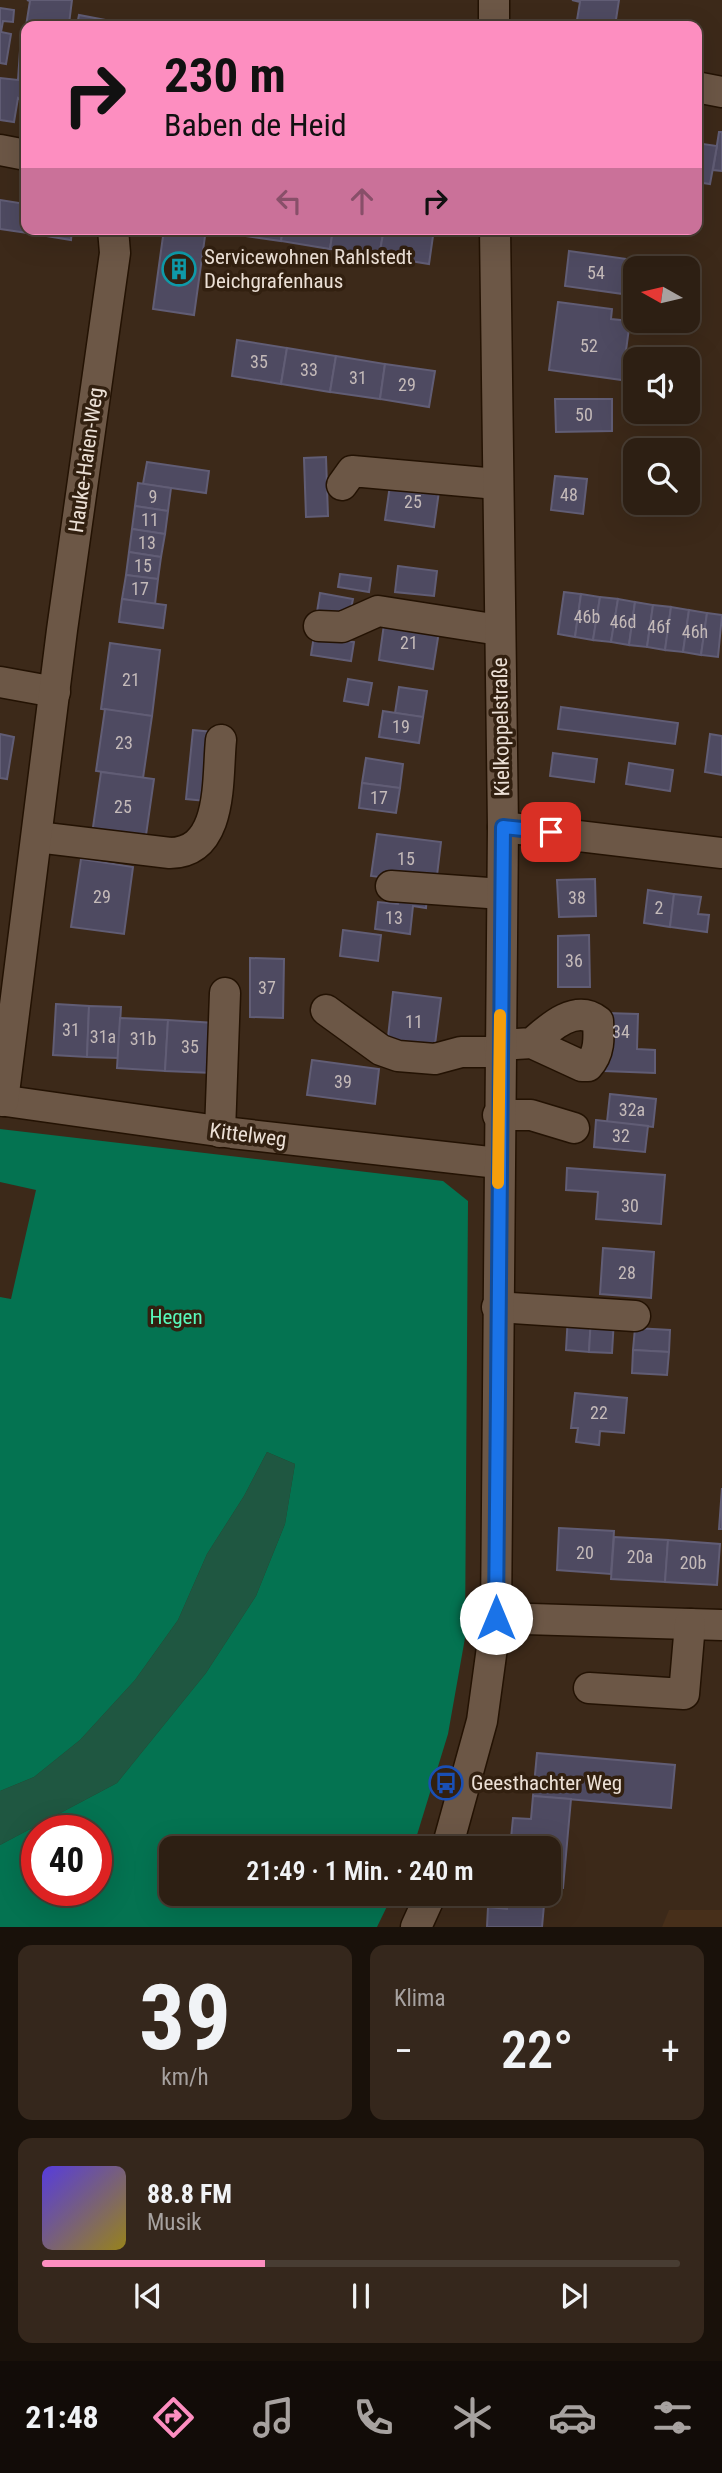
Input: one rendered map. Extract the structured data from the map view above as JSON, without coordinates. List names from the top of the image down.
{
  "streets": {
    "street": ["Hauke-Haien-Weg", "Kielkoppelstraße", "Kittelweg"]
  },
  "crossings": [
    ["Hauke-Haien-Weg", "Kittelweg"],
    ["Kielkoppelstraße", "Kittelweg"]
  ],
  "parks": ["Hegen"],
  "places": {
    "building": ["Servicewohnen Rahlstedt Deichgrafenhaus"],
    "bus stop": ["Geesthachter Weg"]
  },
  "house_numbers": [
    "54",
    "52",
    "35",
    "33",
    "31",
    "29",
    "50",
    "48",
    "9",
    "25",
    "11",
    "13",
    "15",
    "17",
    "46b",
    "46d",
    "46f",
    "46h",
    "21",
    "21",
    "19",
    "23",
    "17",
    "25",
    "15",
    "29",
    "38",
    "2",
    "13",
    "36",
    "37",
    "11",
    "31",
    "34",
    "31a",
    "31b",
    "35",
    "39",
    "32a",
    "32",
    "30",
    "28",
    "22",
    "20",
    "20a",
    "20b"
  ],
  "north": "left",
  "page": {
    "turn": ["230 m", "Baben de Heid"],
    "limit": "40",
    "trip": "21:49 · 1 Min. · 240 m",
    "tile": [
      ["39", "km/h"],
      "Klima"
    ],
    "heat": ["−", "22°", "+"],
    "song": ["88.8 FM", "Musik"],
    "tabs": "21:48"
  }
}
